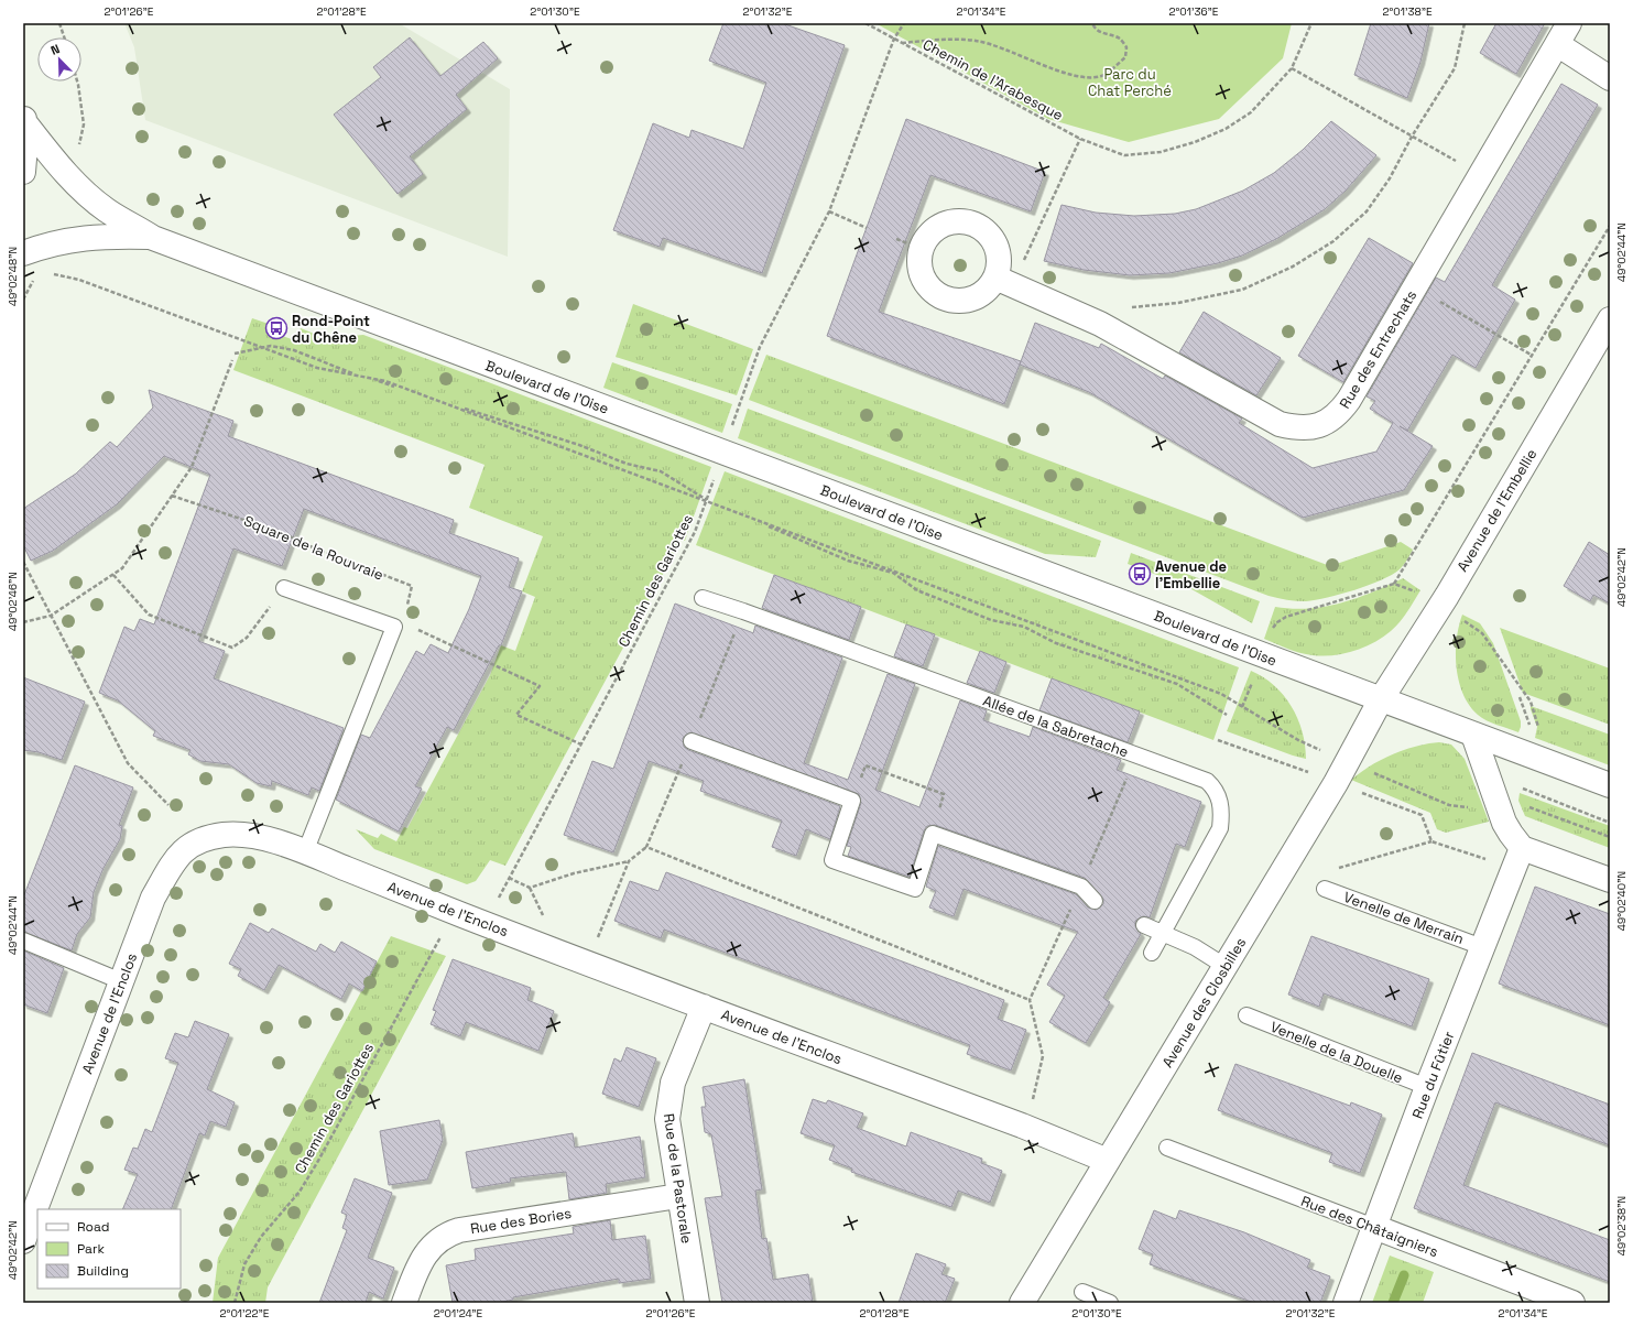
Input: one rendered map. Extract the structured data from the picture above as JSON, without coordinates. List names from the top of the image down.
{
  "streets": {
    "street": [
      "Rue des Entrechats",
      "Boulevard de l'Oise",
      "Avenue de l'Embellie",
      "Avenue de l'Enclos",
      "Avenue des Closbilles",
      "Rue du Fûtier",
      "Rue de la Pastorale",
      "Rue des Bories",
      "Rue des Châtaigniers"
    ],
    "lane": ["Allée de la Sabretache", "Venelle de Merrain", "Venelle de la Douelle"],
    "path": ["Chemin de l'Arabesque", "Square de la Rouvraie", "Chemin des Gariottes"]
  },
  "crossings": [
    ["Boulevard de l'Oise", "Avenue de l'Embellie"],
    ["Boulevard de l'Oise", "Chemin des Gariottes"],
    ["Boulevard de l'Oise", "Avenue des Closbilles"],
    ["Avenue de l'Embellie", "Avenue des Closbilles"],
    ["Avenue de l'Enclos", "Avenue des Closbilles"],
    ["Avenue de l'Enclos", "Rue de la Pastorale"],
    ["Venelle de Merrain", "Rue du Fûtier"],
    ["Venelle de la Douelle", "Rue du Fûtier"],
    ["Rue du Fûtier", "Rue des Châtaigniers"],
    ["Rue de la Pastorale", "Rue des Bories"]
  ],
  "parks": ["Parc du Chat Perché"],
  "places": {
    "bus stop": ["Rond-Point du Chêne", "Avenue de l'Embellie"]
  },
  "legend": ["Road", "Park", "Building"],
  "north": "top left",
  "coordinates": [
    "2°01'26\"E",
    "2°01'28\"E",
    "2°01'30\"E",
    "2°01'32\"E",
    "2°01'34\"E",
    "2°01'36\"E",
    "2°01'38\"E",
    "49°02'44\"N",
    "49°02'48\"N",
    "49°02'42\"N",
    "49°02'46\"N",
    "49°02'40\"N",
    "49°02'38\"N",
    "2°01'22\"E",
    "2°01'24\"E"
  ]
}
